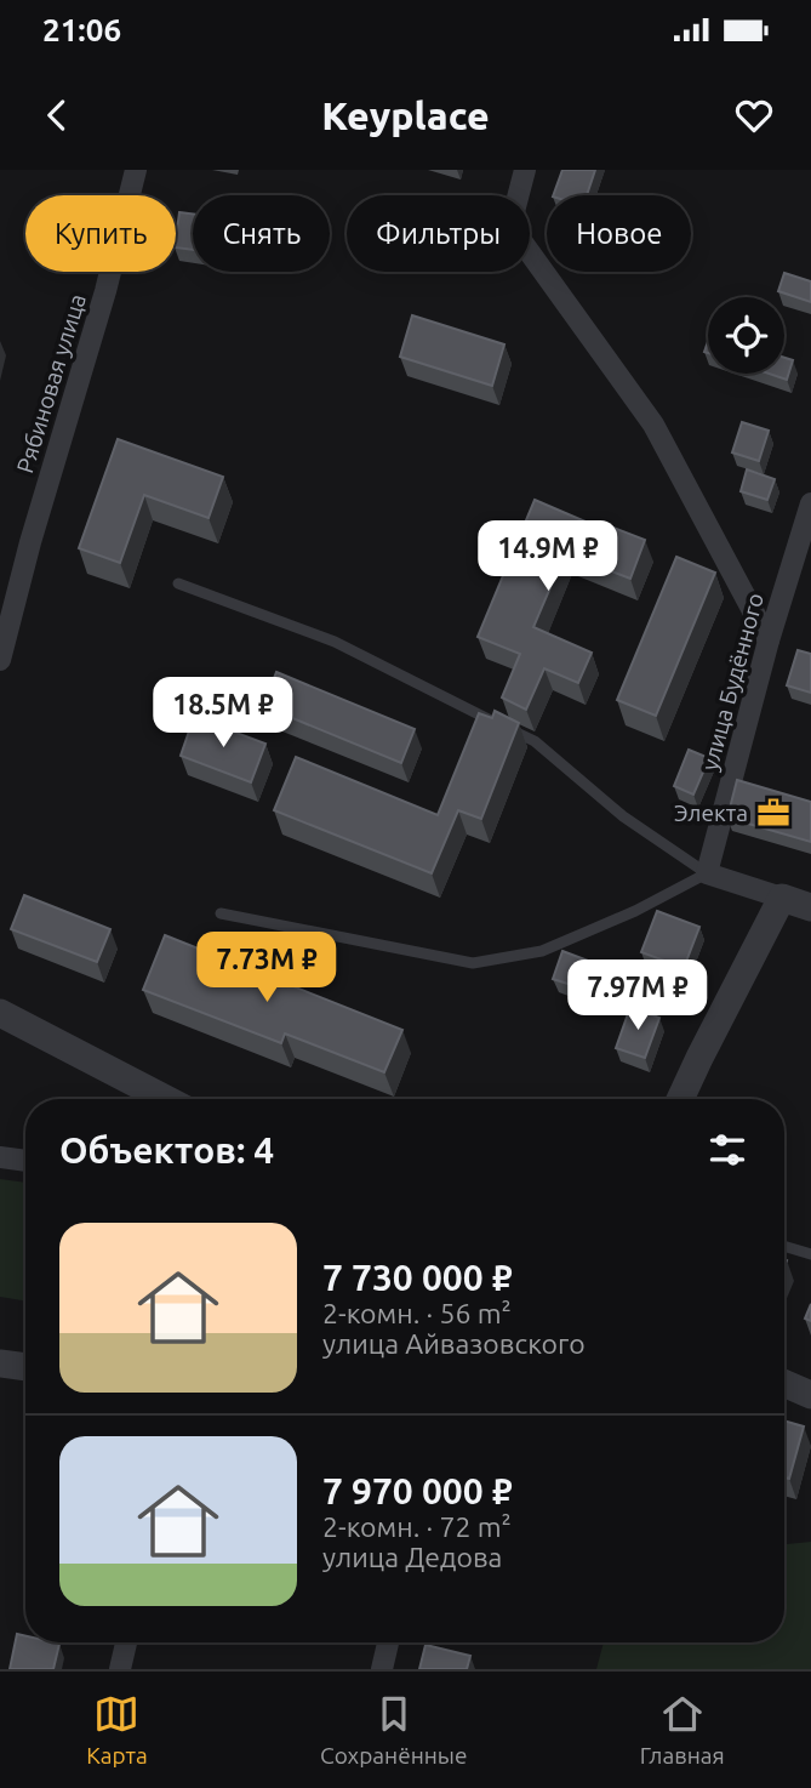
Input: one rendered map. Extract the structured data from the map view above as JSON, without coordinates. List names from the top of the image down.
{
  "streets": {
    "street": ["Рябиновая улица", "улица Будённого"]
  },
  "places": {
    "office": ["Электа"]
  },
  "page": {
    "status": "21:06",
    "header": "Keyplace",
    "chip": [
      "Купить",
      "Снять",
      "Фильтры",
      "Новое"
    ],
    "price": [
      "14.9M ₽",
      "18.5M ₽",
      "7.73M ₽",
      "7.97M ₽"
    ],
    "heading": "Объектов: 4",
    "list": [
      {
        "name": "7 730 000 ₽",
        "note": "2-комн. · 56 m² · улица Айвазовского"
      },
      {
        "name": "7 970 000 ₽",
        "note": "2-комн. · 72 m² · улица Дедова"
      }
    ],
    "tabs": ["Карта", "Сохранённые", "Главная"]
  }
}
